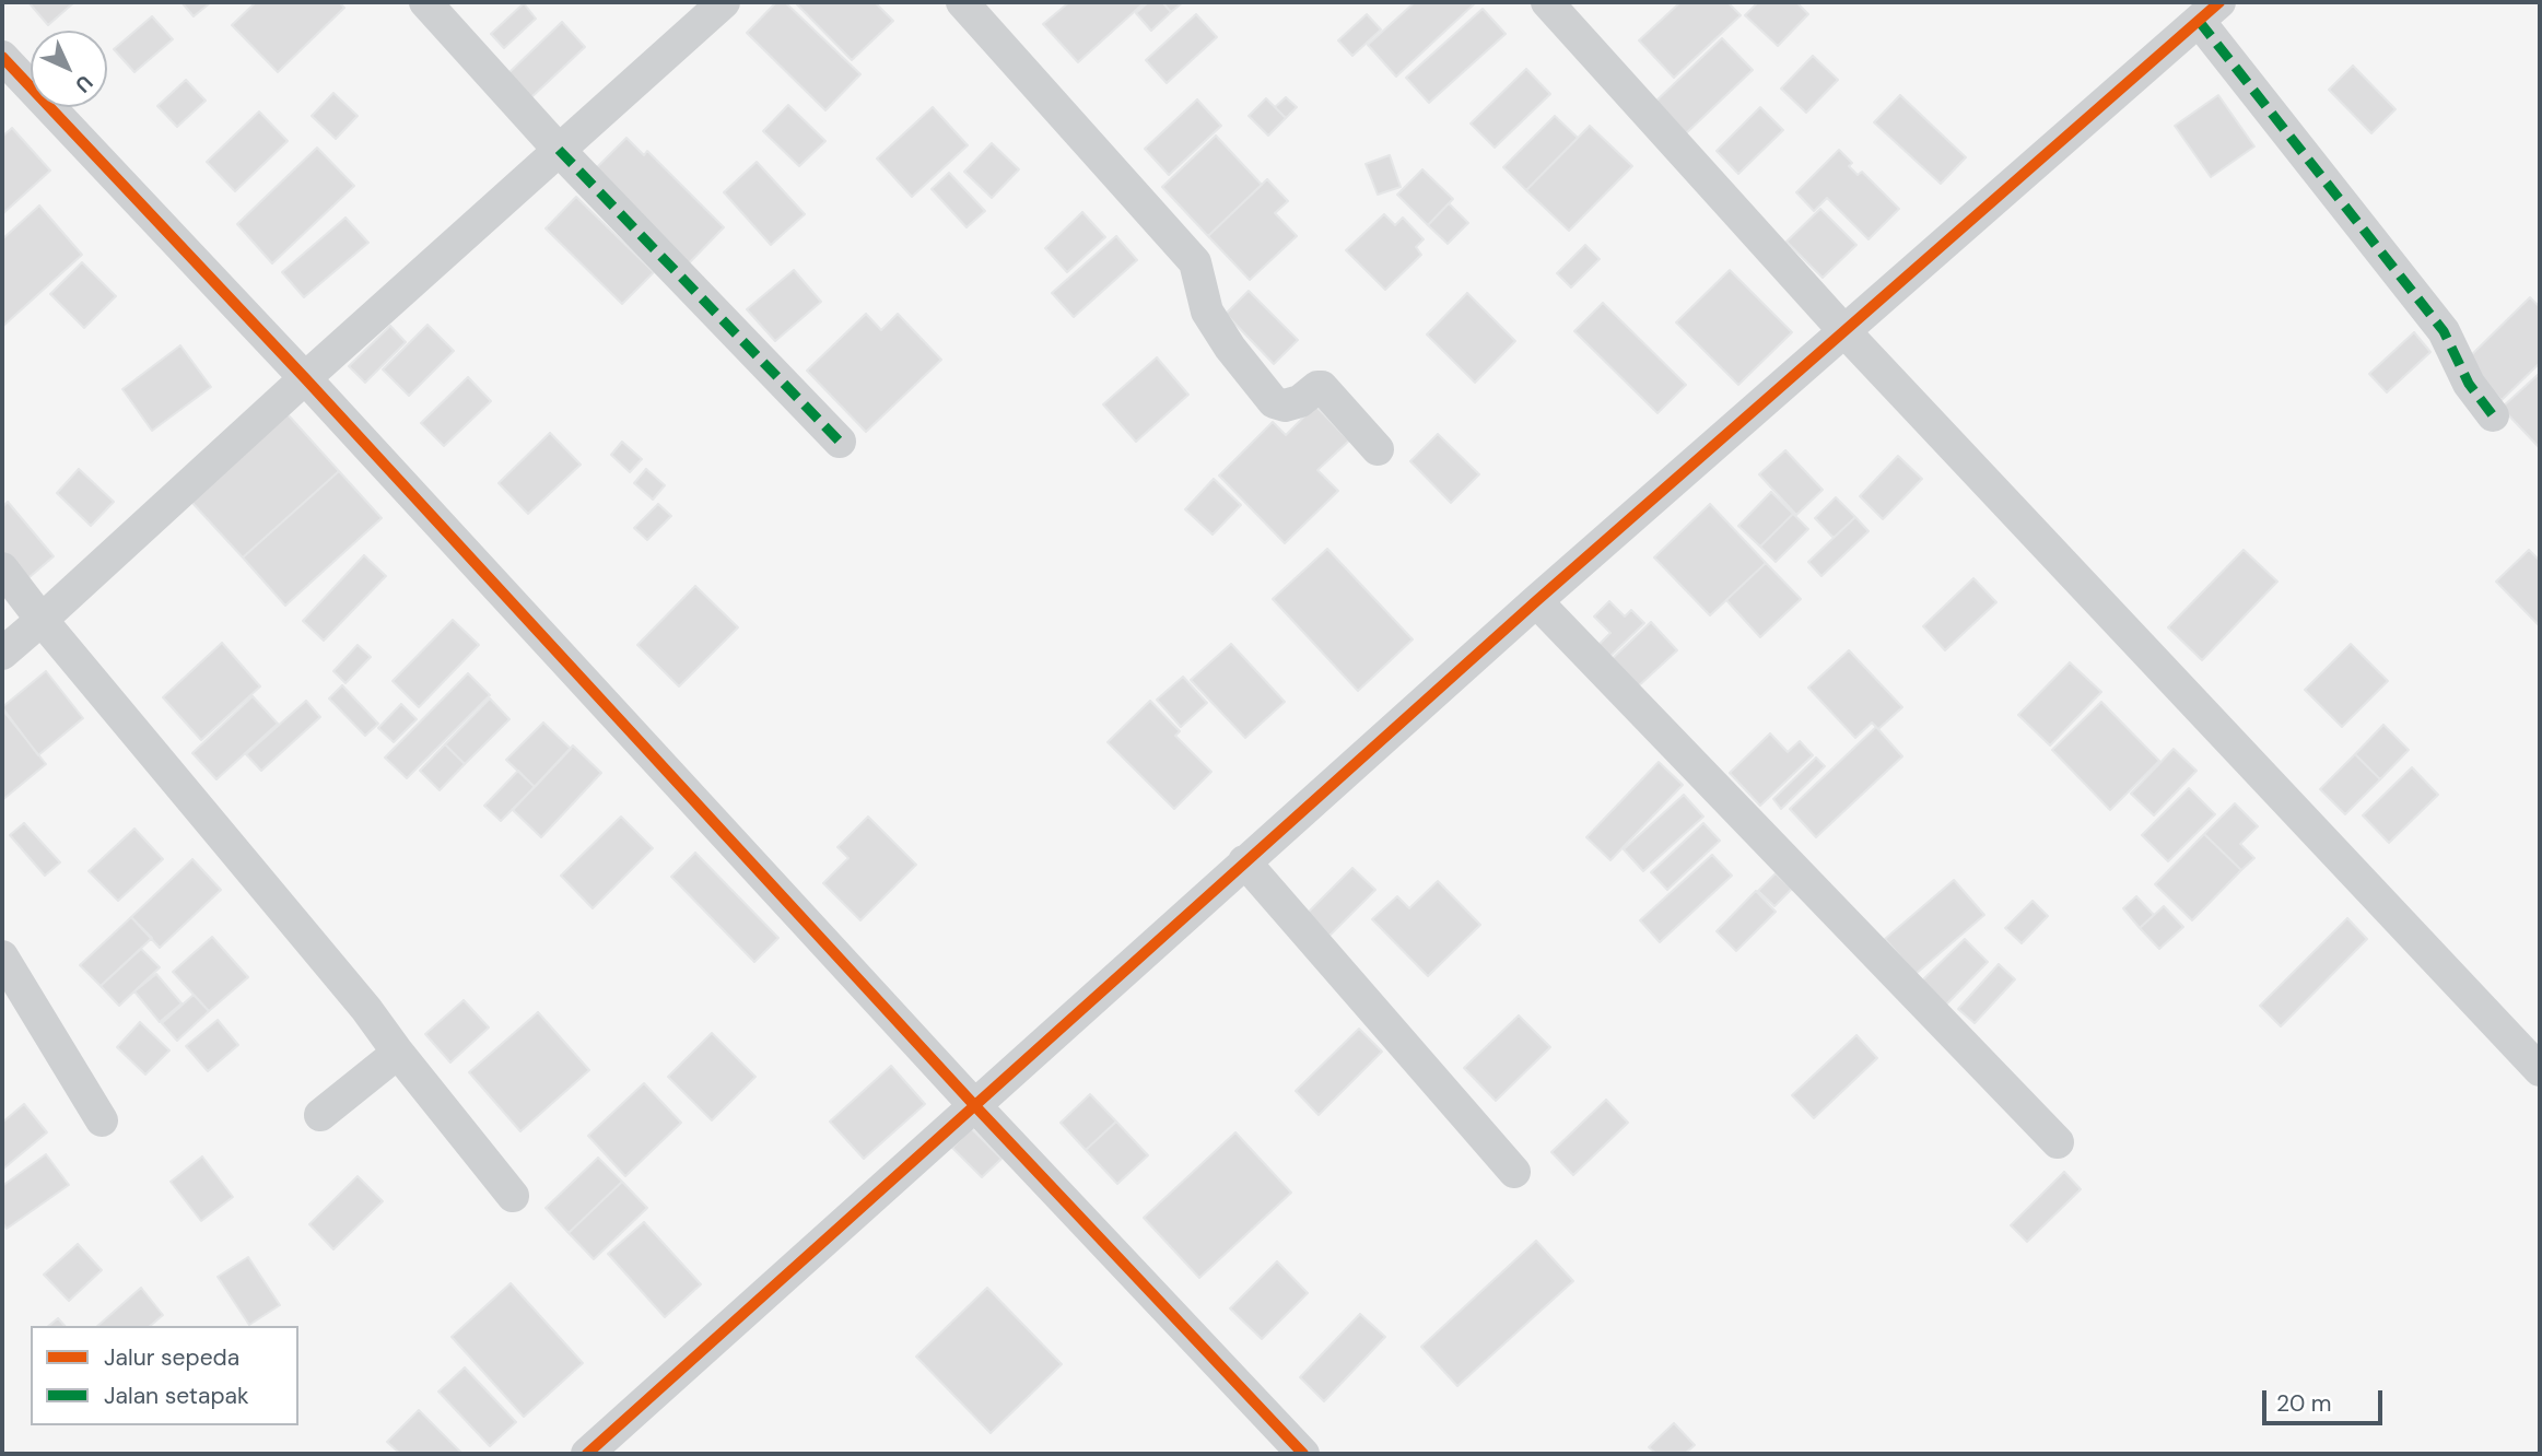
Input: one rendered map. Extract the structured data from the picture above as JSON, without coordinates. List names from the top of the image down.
{
  "legend": ["Jalur sepeda", "Jalan setapak"],
  "scale_bar": "20 m",
  "north": "bottom right"
}
